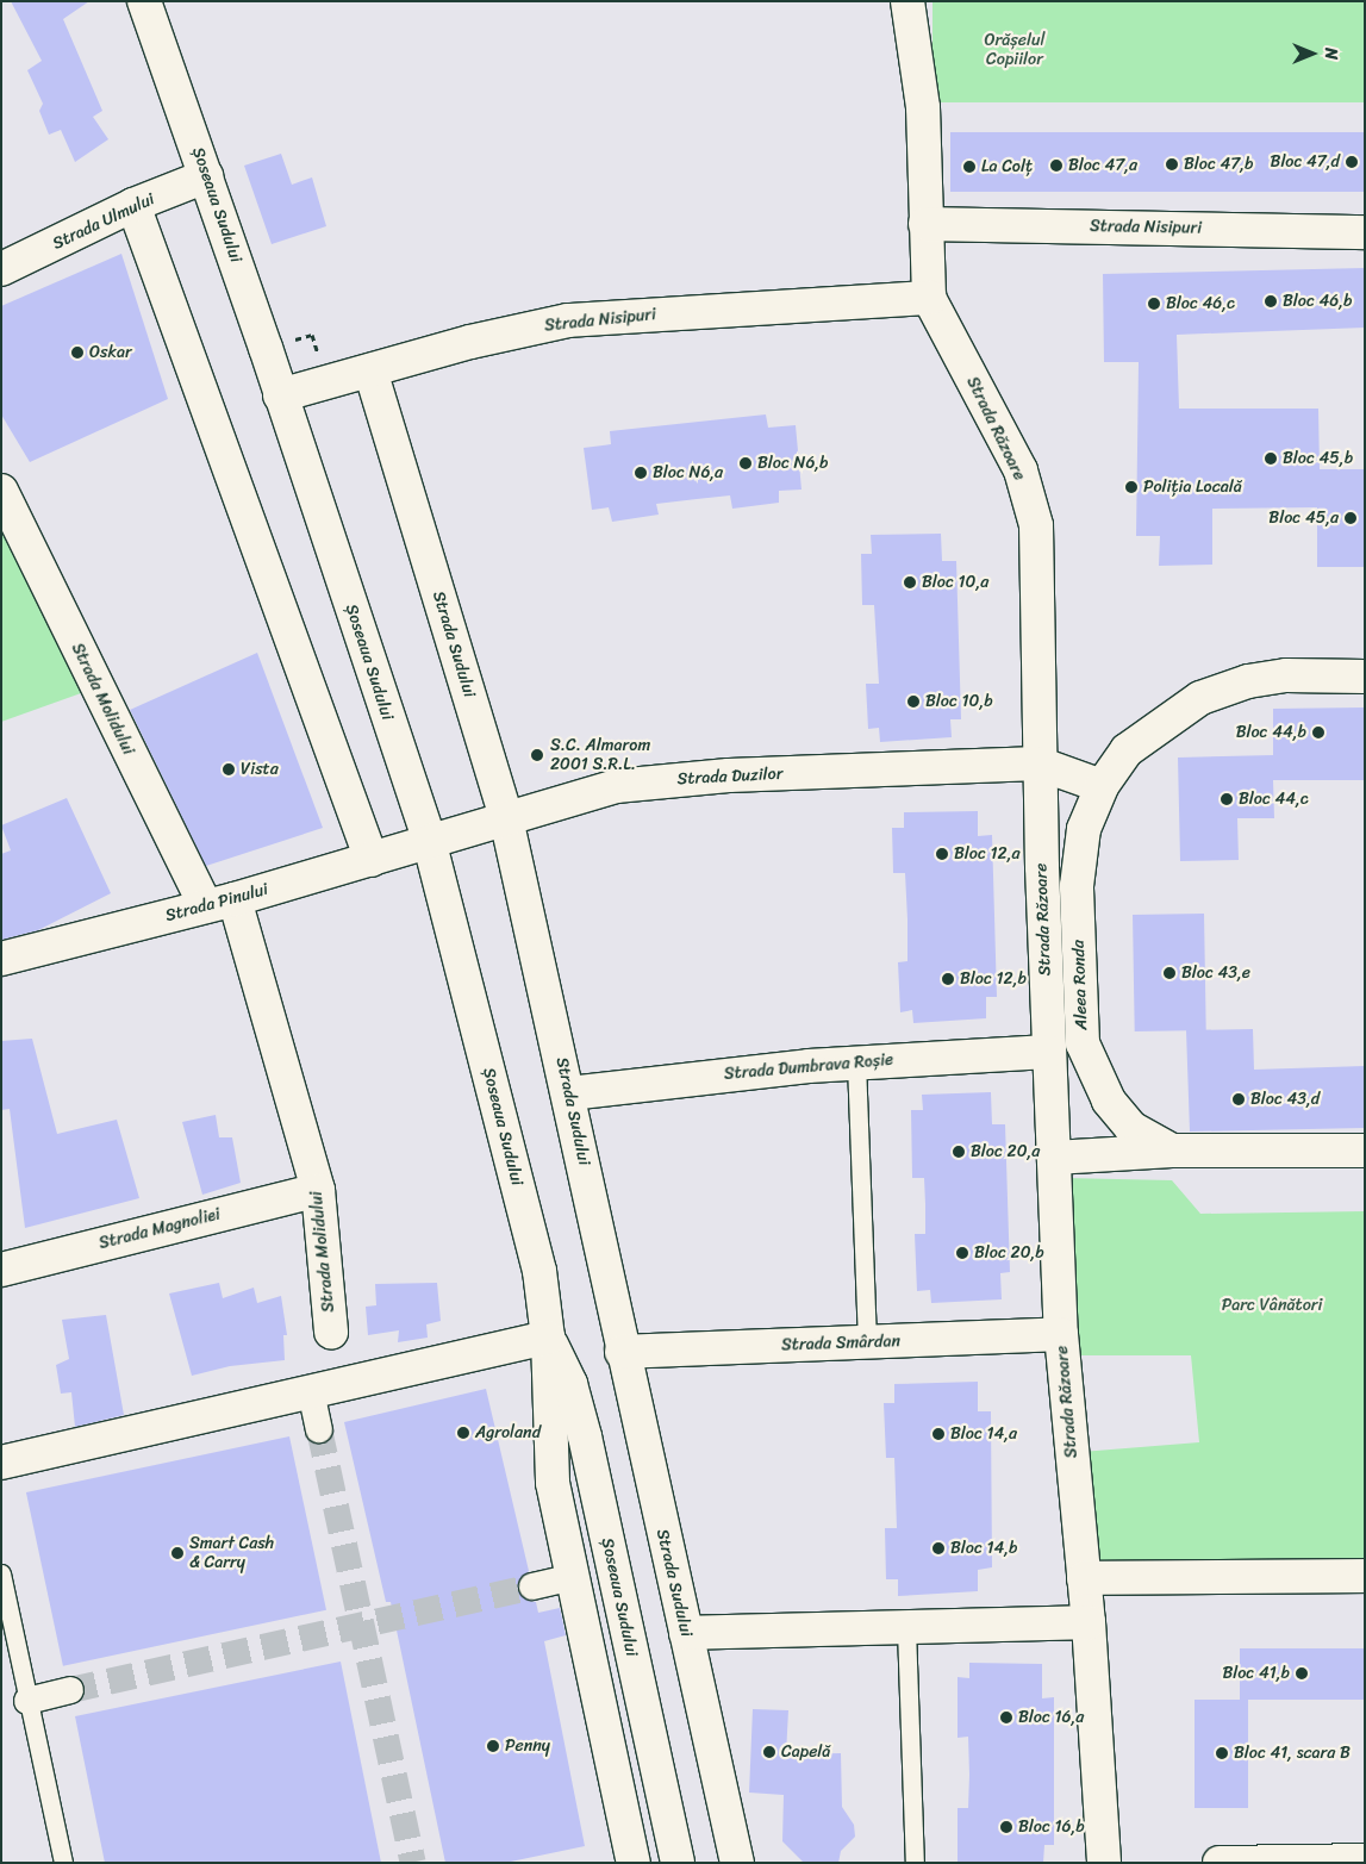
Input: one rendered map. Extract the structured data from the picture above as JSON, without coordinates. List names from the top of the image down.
{
  "streets": {
    "street": [
      "Șoseaua Sudului",
      "Strada Ulmului",
      "Strada Nisipuri",
      "Strada Răzoare",
      "Strada Sudului",
      "Strada Molidului",
      "Strada Duzilor",
      "Strada Pinului",
      "Aleea Ronda",
      "Strada Dumbrava Roșie",
      "Strada Magnoliei",
      "Strada Smârdan"
    ]
  },
  "crossings": [
    ["Șoseaua Sudului", "Strada Ulmului"],
    ["Șoseaua Sudului", "Strada Nisipuri"],
    ["Șoseaua Sudului", "Strada Duzilor"],
    ["Șoseaua Sudului", "Strada Pinului"],
    ["Strada Nisipuri", "Strada Răzoare"],
    ["Strada Nisipuri", "Strada Sudului"],
    ["Strada Răzoare", "Strada Duzilor"],
    ["Strada Răzoare", "Aleea Ronda"],
    ["Strada Răzoare", "Strada Dumbrava Roșie"],
    ["Strada Răzoare", "Strada Smârdan"],
    ["Strada Sudului", "Strada Duzilor"],
    ["Strada Sudului", "Strada Dumbrava Roșie"],
    ["Strada Sudului", "Strada Smârdan"],
    ["Strada Molidului", "Strada Pinului"],
    ["Strada Molidului", "Strada Magnoliei"],
    ["Strada Duzilor", "Strada Pinului"]
  ],
  "parks": ["Orășelul Copiilor", "Parc Vânători"],
  "places": [
    "Bloc 47,d",
    "Bloc 47,b",
    "Bloc 47,a",
    "La Colț",
    "Bloc 46,b",
    "Bloc 46,c",
    "Oskar",
    "Bloc 45,b",
    "Bloc N6,b",
    "Bloc N6,a",
    "Poliția Locală",
    "Bloc 45,a",
    "Bloc 10,a",
    "Bloc 10,b",
    "Bloc 44,b",
    "S.C. Almarom 2001 S.R.L.",
    "Vista",
    "Bloc 44,c",
    "Bloc 12,a",
    "Bloc 43,e",
    "Bloc 12,b",
    "Bloc 43,d",
    "Bloc 20,a",
    "Bloc 20,b",
    "Agroland",
    "Bloc 14,a",
    "Bloc 14,b",
    "Smart Cash & Carry",
    "Bloc 41,b",
    "Bloc 16,a",
    "Penny",
    "Capelă",
    "Bloc 41, scara B",
    "Bloc 16,b"
  ],
  "north": "right"
}
